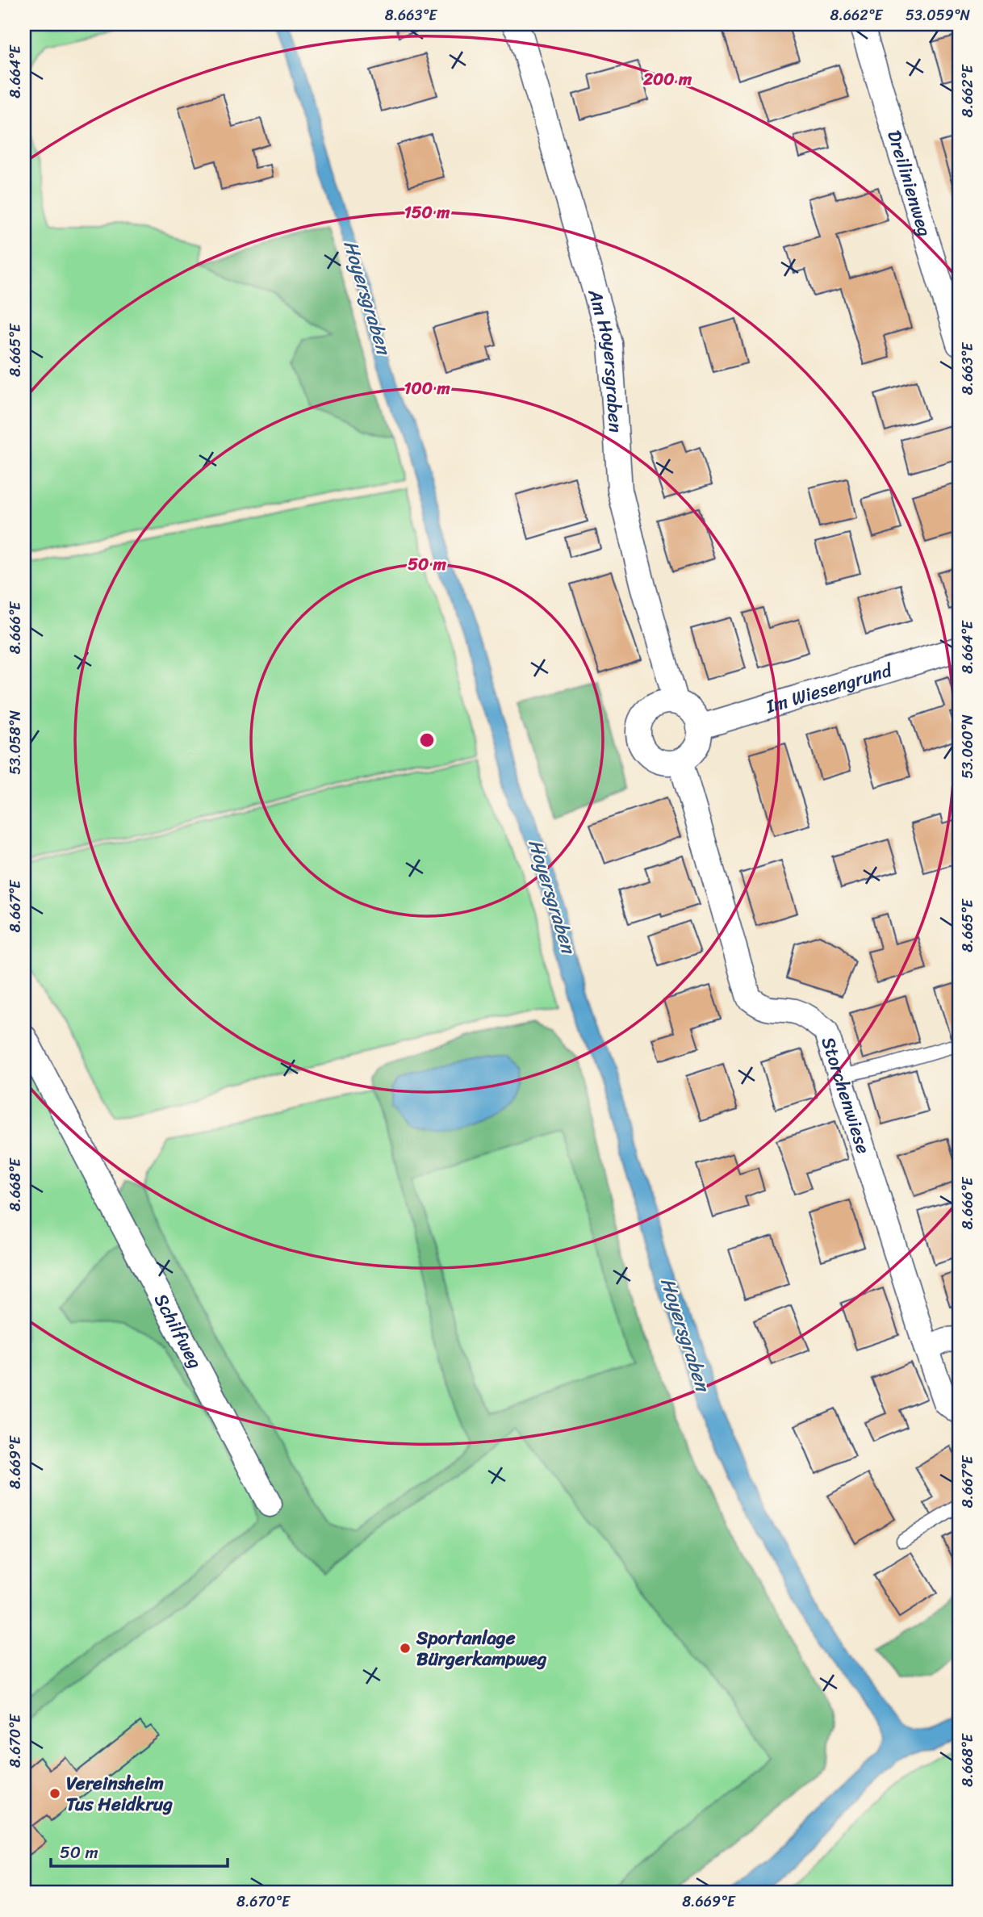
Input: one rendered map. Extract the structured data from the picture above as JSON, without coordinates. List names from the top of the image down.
{
  "streets": {
    "street": [
      "Dreilinienweg",
      "Am Hoyersgraben",
      "Im Wiesengrund",
      "Storchenwiese",
      "Schilfweg"
    ]
  },
  "crossings": [
    ["Am Hoyersgraben", "Im Wiesengrund"],
    ["Am Hoyersgraben", "Storchenwiese"],
    ["Im Wiesengrund", "Storchenwiese"]
  ],
  "water": ["Hoyersgraben"],
  "places": ["Sportanlage Bürgerkampweg", "Vereinsheim Tus Heidkrug"],
  "scale_bar": "50 m",
  "coordinates": [
    "8.663°E",
    "8.662°E",
    "53.059°N",
    "8.664°E",
    "8.665°E",
    "8.666°E",
    "53.058°N",
    "53.060°N",
    "8.667°E",
    "8.668°E",
    "8.669°E",
    "8.670°E"
  ],
  "rings": [
    "200 m",
    "150 m",
    "100 m",
    "50 m"
  ]
}
